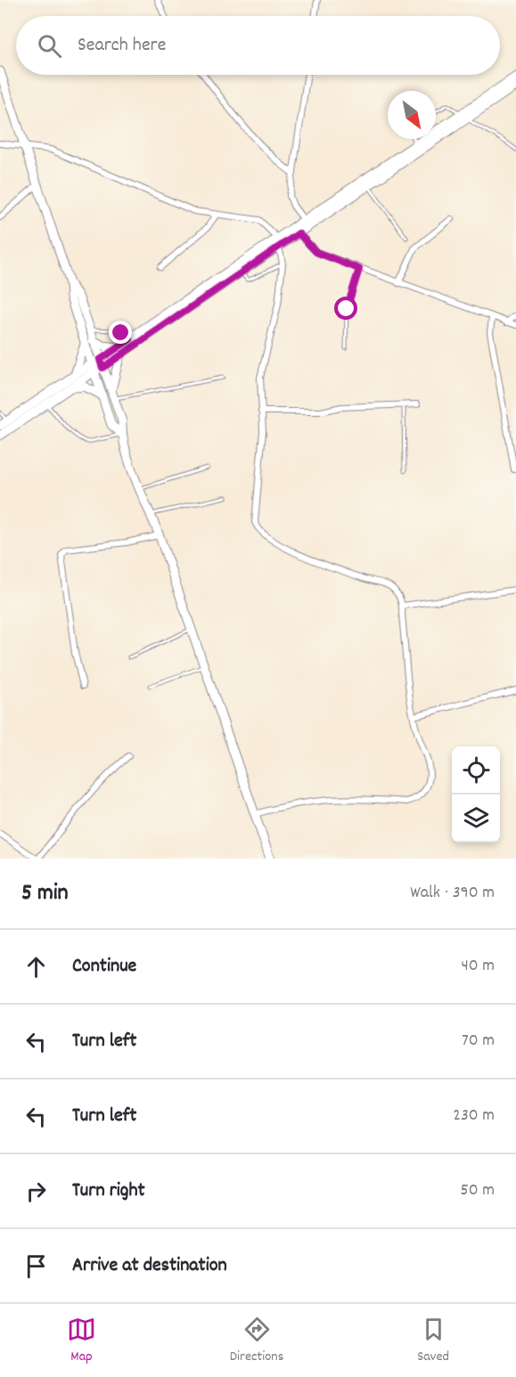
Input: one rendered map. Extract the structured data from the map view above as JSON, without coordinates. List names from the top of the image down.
{
  "north": "bottom right",
  "page": {
    "search": "Search here",
    "heading": ["5 min", "Walk · 390 m"],
    "list": [
      ["Continue", "40 m"],
      ["Turn left", "70 m"],
      ["Turn left", "230 m"],
      ["Turn right", "50 m"],
      "Arrive at destination"
    ],
    "nav": ["Map", "Directions", "Saved"]
  }
}
